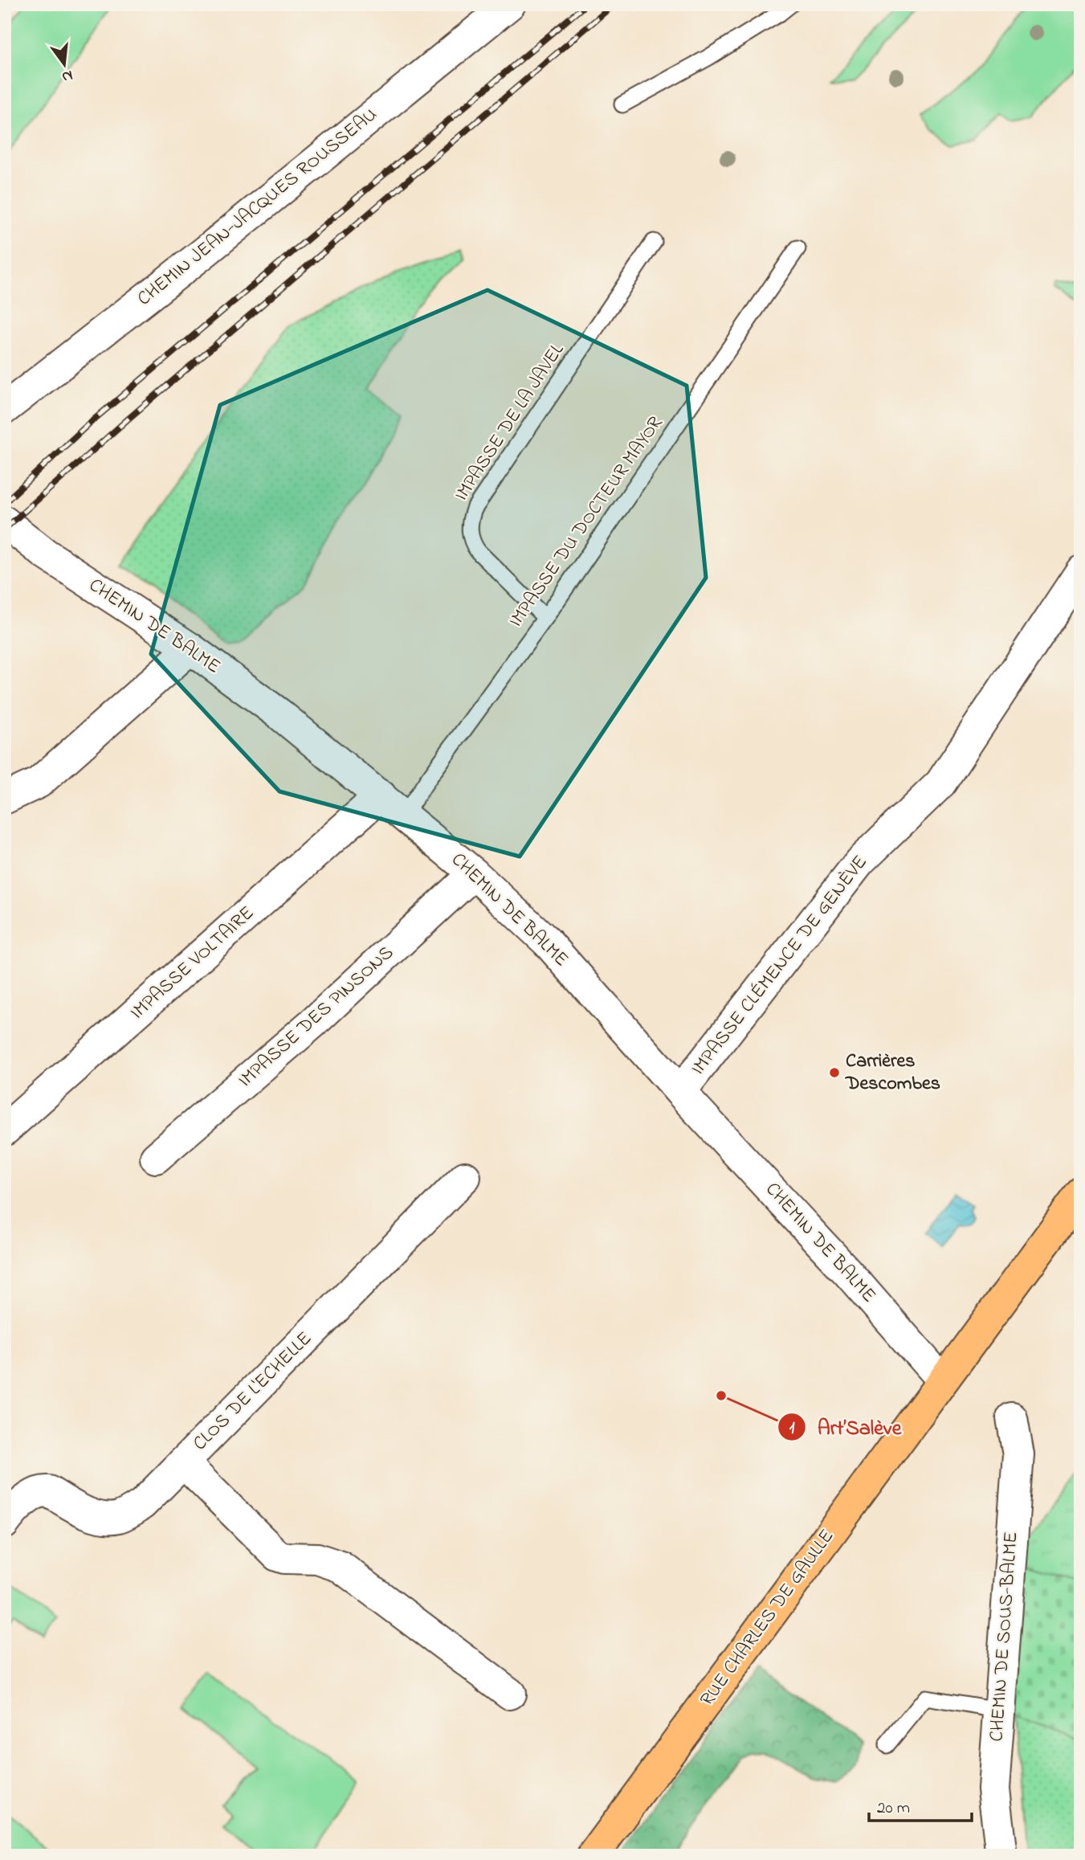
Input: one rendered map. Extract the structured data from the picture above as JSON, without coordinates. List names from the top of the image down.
{
  "streets": {
    "main road": ["RUE CHARLES DE GAULLE"],
    "street": [
      "CHEMIN JEAN-JACQUES ROUSSEAU",
      "CHEMIN DE BALME",
      "IMPASSE VOLTAIRE",
      "IMPASSE CLÉMENCE DE GENÈVE",
      "IMPASSE DES PINSONS",
      "CLOS DE L'ECHELLE",
      "CHEMIN DE SOUS-BALME"
    ],
    "lane": ["IMPASSE DE LA JAVEL", "IMPASSE DU DOCTEUR MAYOR"]
  },
  "crossings": [
    ["IMPASSE DE LA JAVEL", "IMPASSE DU DOCTEUR MAYOR"],
    ["IMPASSE DU DOCTEUR MAYOR", "CHEMIN DE BALME"],
    ["CHEMIN DE BALME", "IMPASSE VOLTAIRE"],
    ["CHEMIN DE BALME", "IMPASSE CLÉMENCE DE GENÈVE"],
    ["CHEMIN DE BALME", "IMPASSE DES PINSONS"],
    ["CHEMIN DE BALME", "RUE CHARLES DE GAULLE"]
  ],
  "places": ["Carrières Descombes", "Art’Salève"],
  "scale_bar": "20 m",
  "north": "bottom"
}
